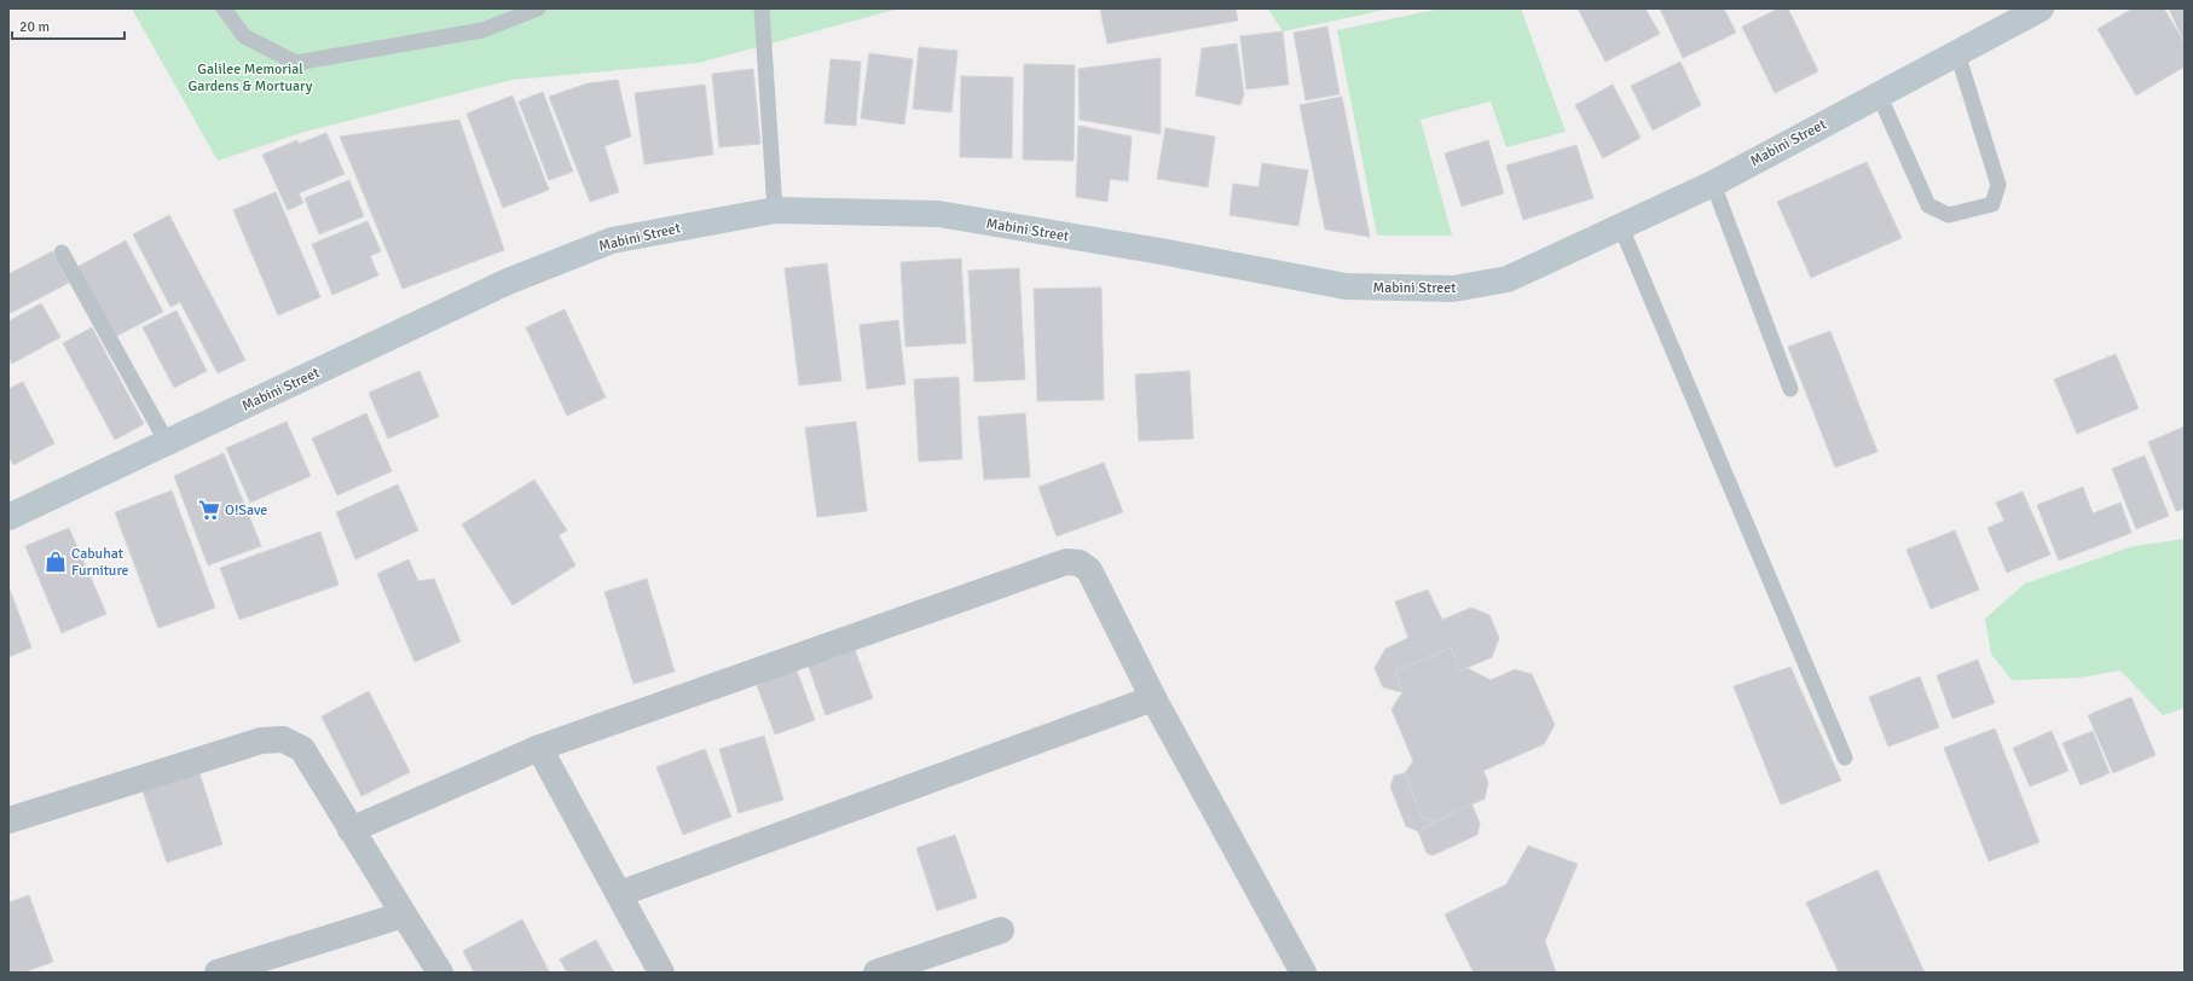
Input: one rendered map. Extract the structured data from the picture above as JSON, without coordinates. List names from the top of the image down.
{
  "streets": {
    "main road": ["Mabini Street"]
  },
  "parks": ["Galilee Memorial Gardens & Mortuary"],
  "places": {
    "supermarket": ["O!Save"],
    "shop": ["Cabuhat Furniture"]
  },
  "scale_bar": "20 m"
}
